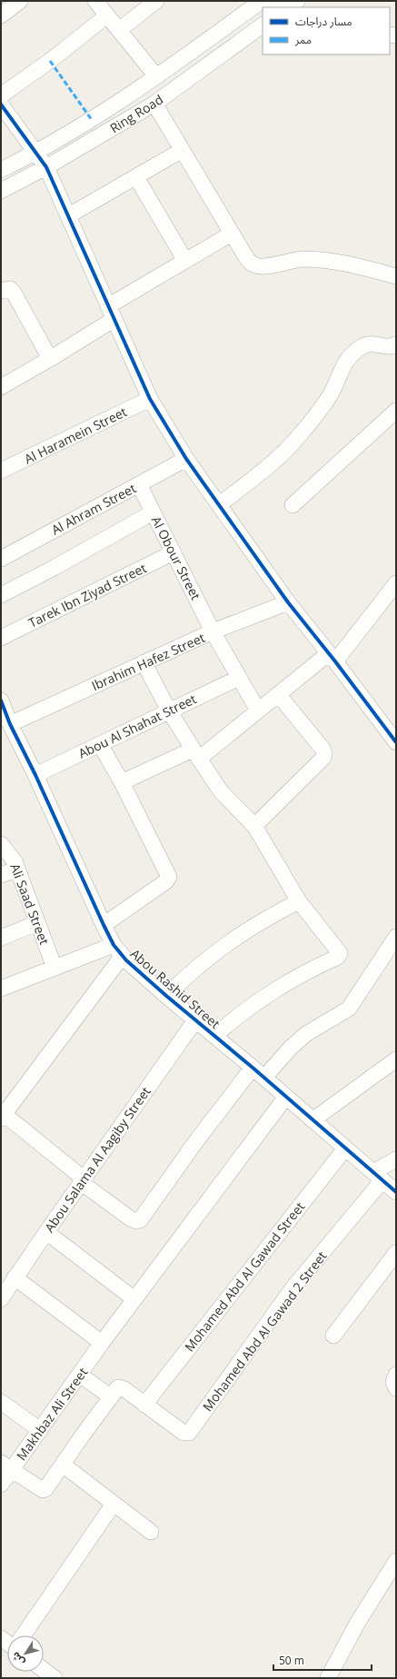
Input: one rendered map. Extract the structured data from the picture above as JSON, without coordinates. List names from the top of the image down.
{
  "streets": {
    "street": [
      "Ring Road",
      "Al Haramein Street",
      "Al Ahram Street",
      "Al Obour Street",
      "Tarek Ibn Ziyad Street",
      "Ibrahim Hafez Street",
      "Abou Al Shahat Street",
      "Ali Saad Street",
      "Abou Rashid Street",
      "Abou Salama Al Aagiby Street",
      "Mohamed Abd Al Gawad Street",
      "Mohamed Abd Al Gawad 2 Street",
      "Makhbaz Ali Street"
    ]
  },
  "crossings": [
    ["Al Ahram Street", "Al Obour Street"],
    ["Al Obour Street", "Tarek Ibn Ziyad Street"],
    ["Al Obour Street", "Ibrahim Hafez Street"],
    ["Al Obour Street", "Abou Al Shahat Street"],
    ["Ibrahim Hafez Street", "Abou Rashid Street"],
    ["Abou Al Shahat Street", "Abou Rashid Street"],
    ["Abou Rashid Street", "Abou Salama Al Aagiby Street"],
    ["Abou Rashid Street", "Mohamed Abd Al Gawad Street"],
    ["Abou Rashid Street", "Mohamed Abd Al Gawad 2 Street"],
    ["Abou Rashid Street", "Makhbaz Ali Street"],
    ["Mohamed Abd Al Gawad Street", "Mohamed Abd Al Gawad 2 Street"]
  ],
  "legend": ["مسار دراجات", "ممر"],
  "scale_bar": "50 m",
  "north": "bottom left"
}
